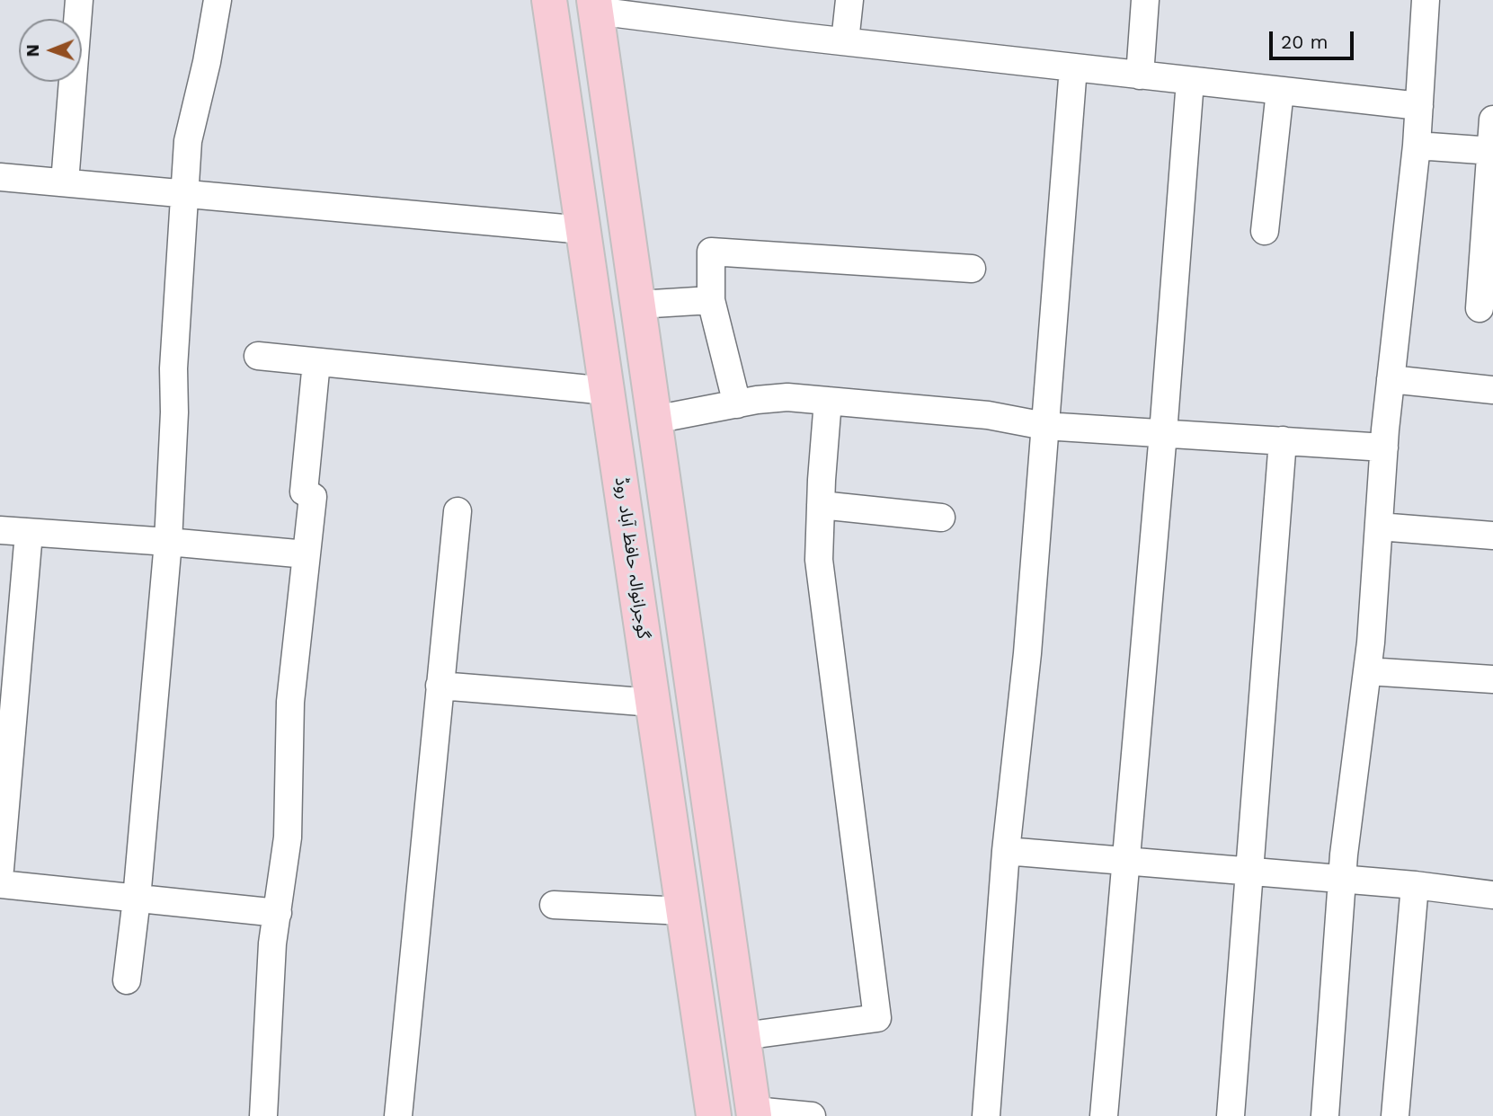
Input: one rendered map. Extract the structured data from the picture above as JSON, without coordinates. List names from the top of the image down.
{
  "streets": {
    "main road": ["گوجرانوالہ حافظ آباد روڈ"]
  },
  "scale_bar": "20 m",
  "north": "left"
}
